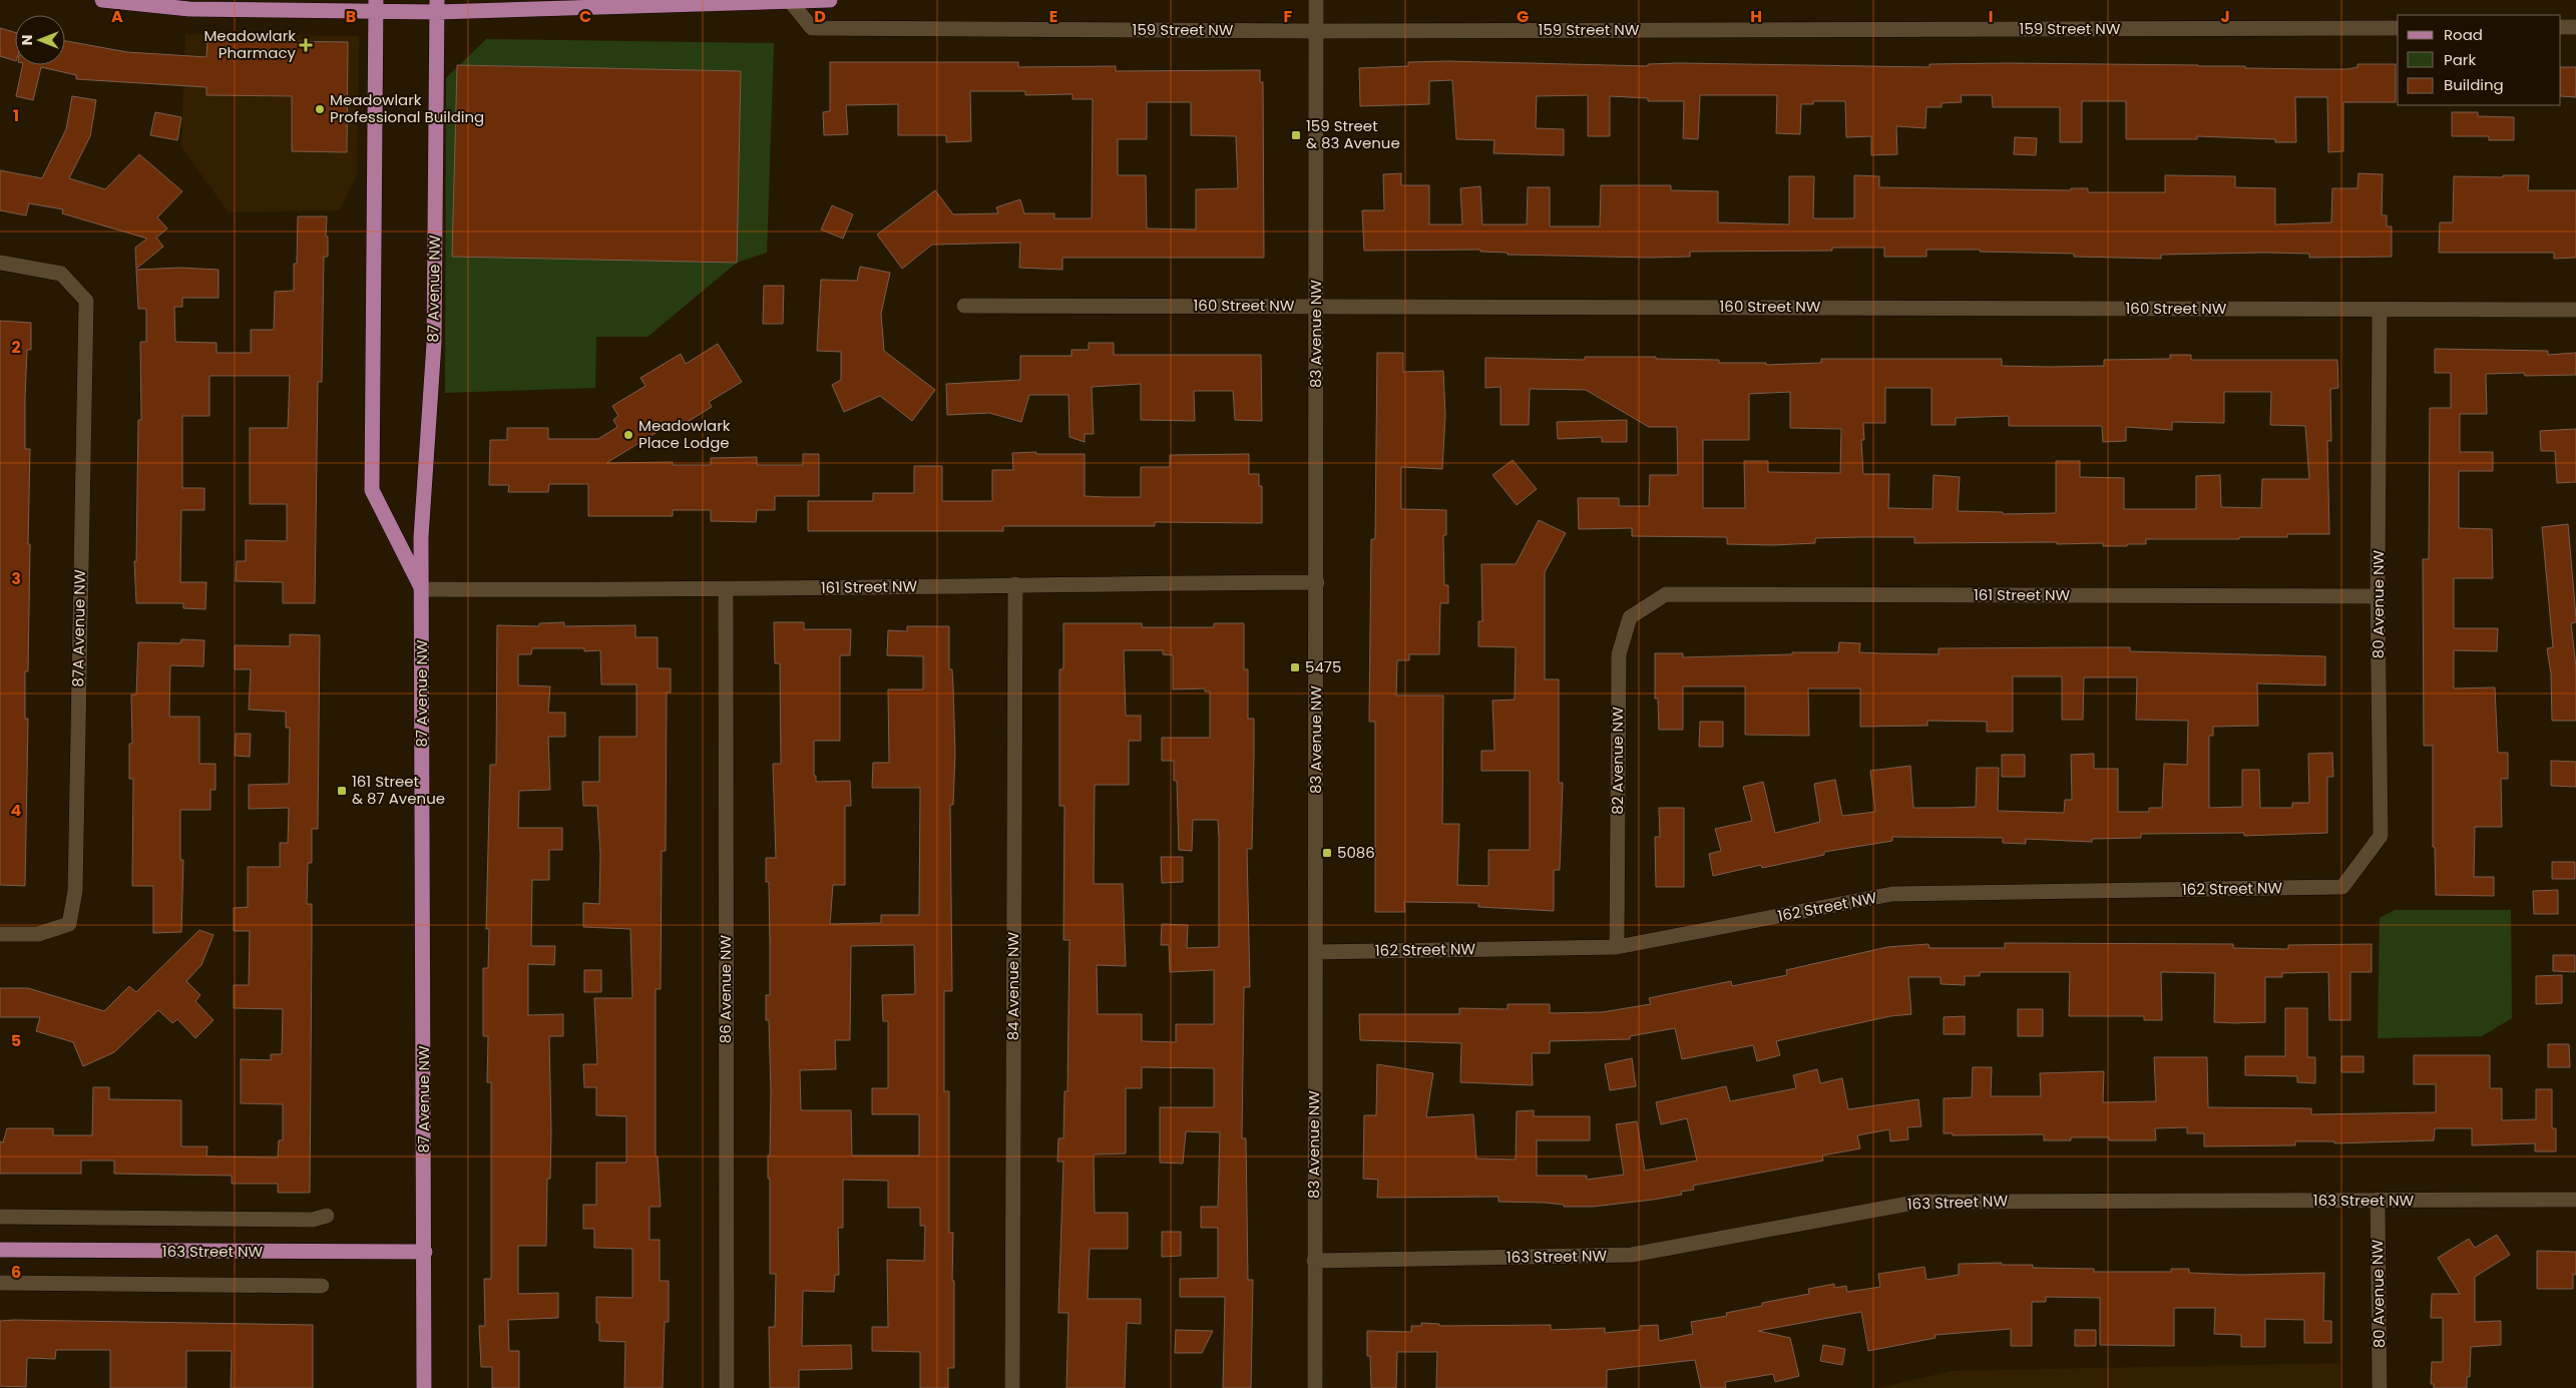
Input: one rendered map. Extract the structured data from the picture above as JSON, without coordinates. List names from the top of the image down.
{
  "streets": {
    "main road": ["87 Avenue NW", "163 Street NW"],
    "street": [
      "159 Street NW",
      "160 Street NW",
      "83 Avenue NW",
      "161 Street NW",
      "80 Avenue NW",
      "87A Avenue NW",
      "82 Avenue NW",
      "162 Street NW",
      "84 Avenue NW",
      "86 Avenue NW"
    ]
  },
  "crossings": [
    ["159 Street NW", "83 Avenue NW"],
    ["87 Avenue NW", "161 Street NW"],
    ["87 Avenue NW", "163 Street NW"],
    ["160 Street NW", "83 Avenue NW"],
    ["160 Street NW", "80 Avenue NW"],
    ["83 Avenue NW", "161 Street NW"],
    ["83 Avenue NW", "162 Street NW"],
    ["83 Avenue NW", "163 Street NW"],
    ["161 Street NW", "80 Avenue NW"],
    ["161 Street NW", "82 Avenue NW"],
    ["161 Street NW", "84 Avenue NW"],
    ["161 Street NW", "86 Avenue NW"],
    ["80 Avenue NW", "162 Street NW"],
    ["80 Avenue NW", "163 Street NW"],
    ["82 Avenue NW", "162 Street NW"]
  ],
  "places": {
    "health": ["Meadowlark Pharmacy"],
    "other": ["Meadowlark Professional Building", "Meadowlark Place Lodge"],
    "transit": [
      "159 Street & 83 Avenue",
      "5475",
      "161 Street & 87 Avenue",
      "5086"
    ]
  },
  "legend": ["Road", "Park", "Building"],
  "north": "left",
  "grid": {
    "columns": [
      "A",
      "B",
      "C",
      "D",
      "E",
      "F",
      "G",
      "H",
      "I",
      "J"
    ],
    "rows": [
      "1",
      "2",
      "3",
      "4",
      "5",
      "6"
    ]
  }
}
